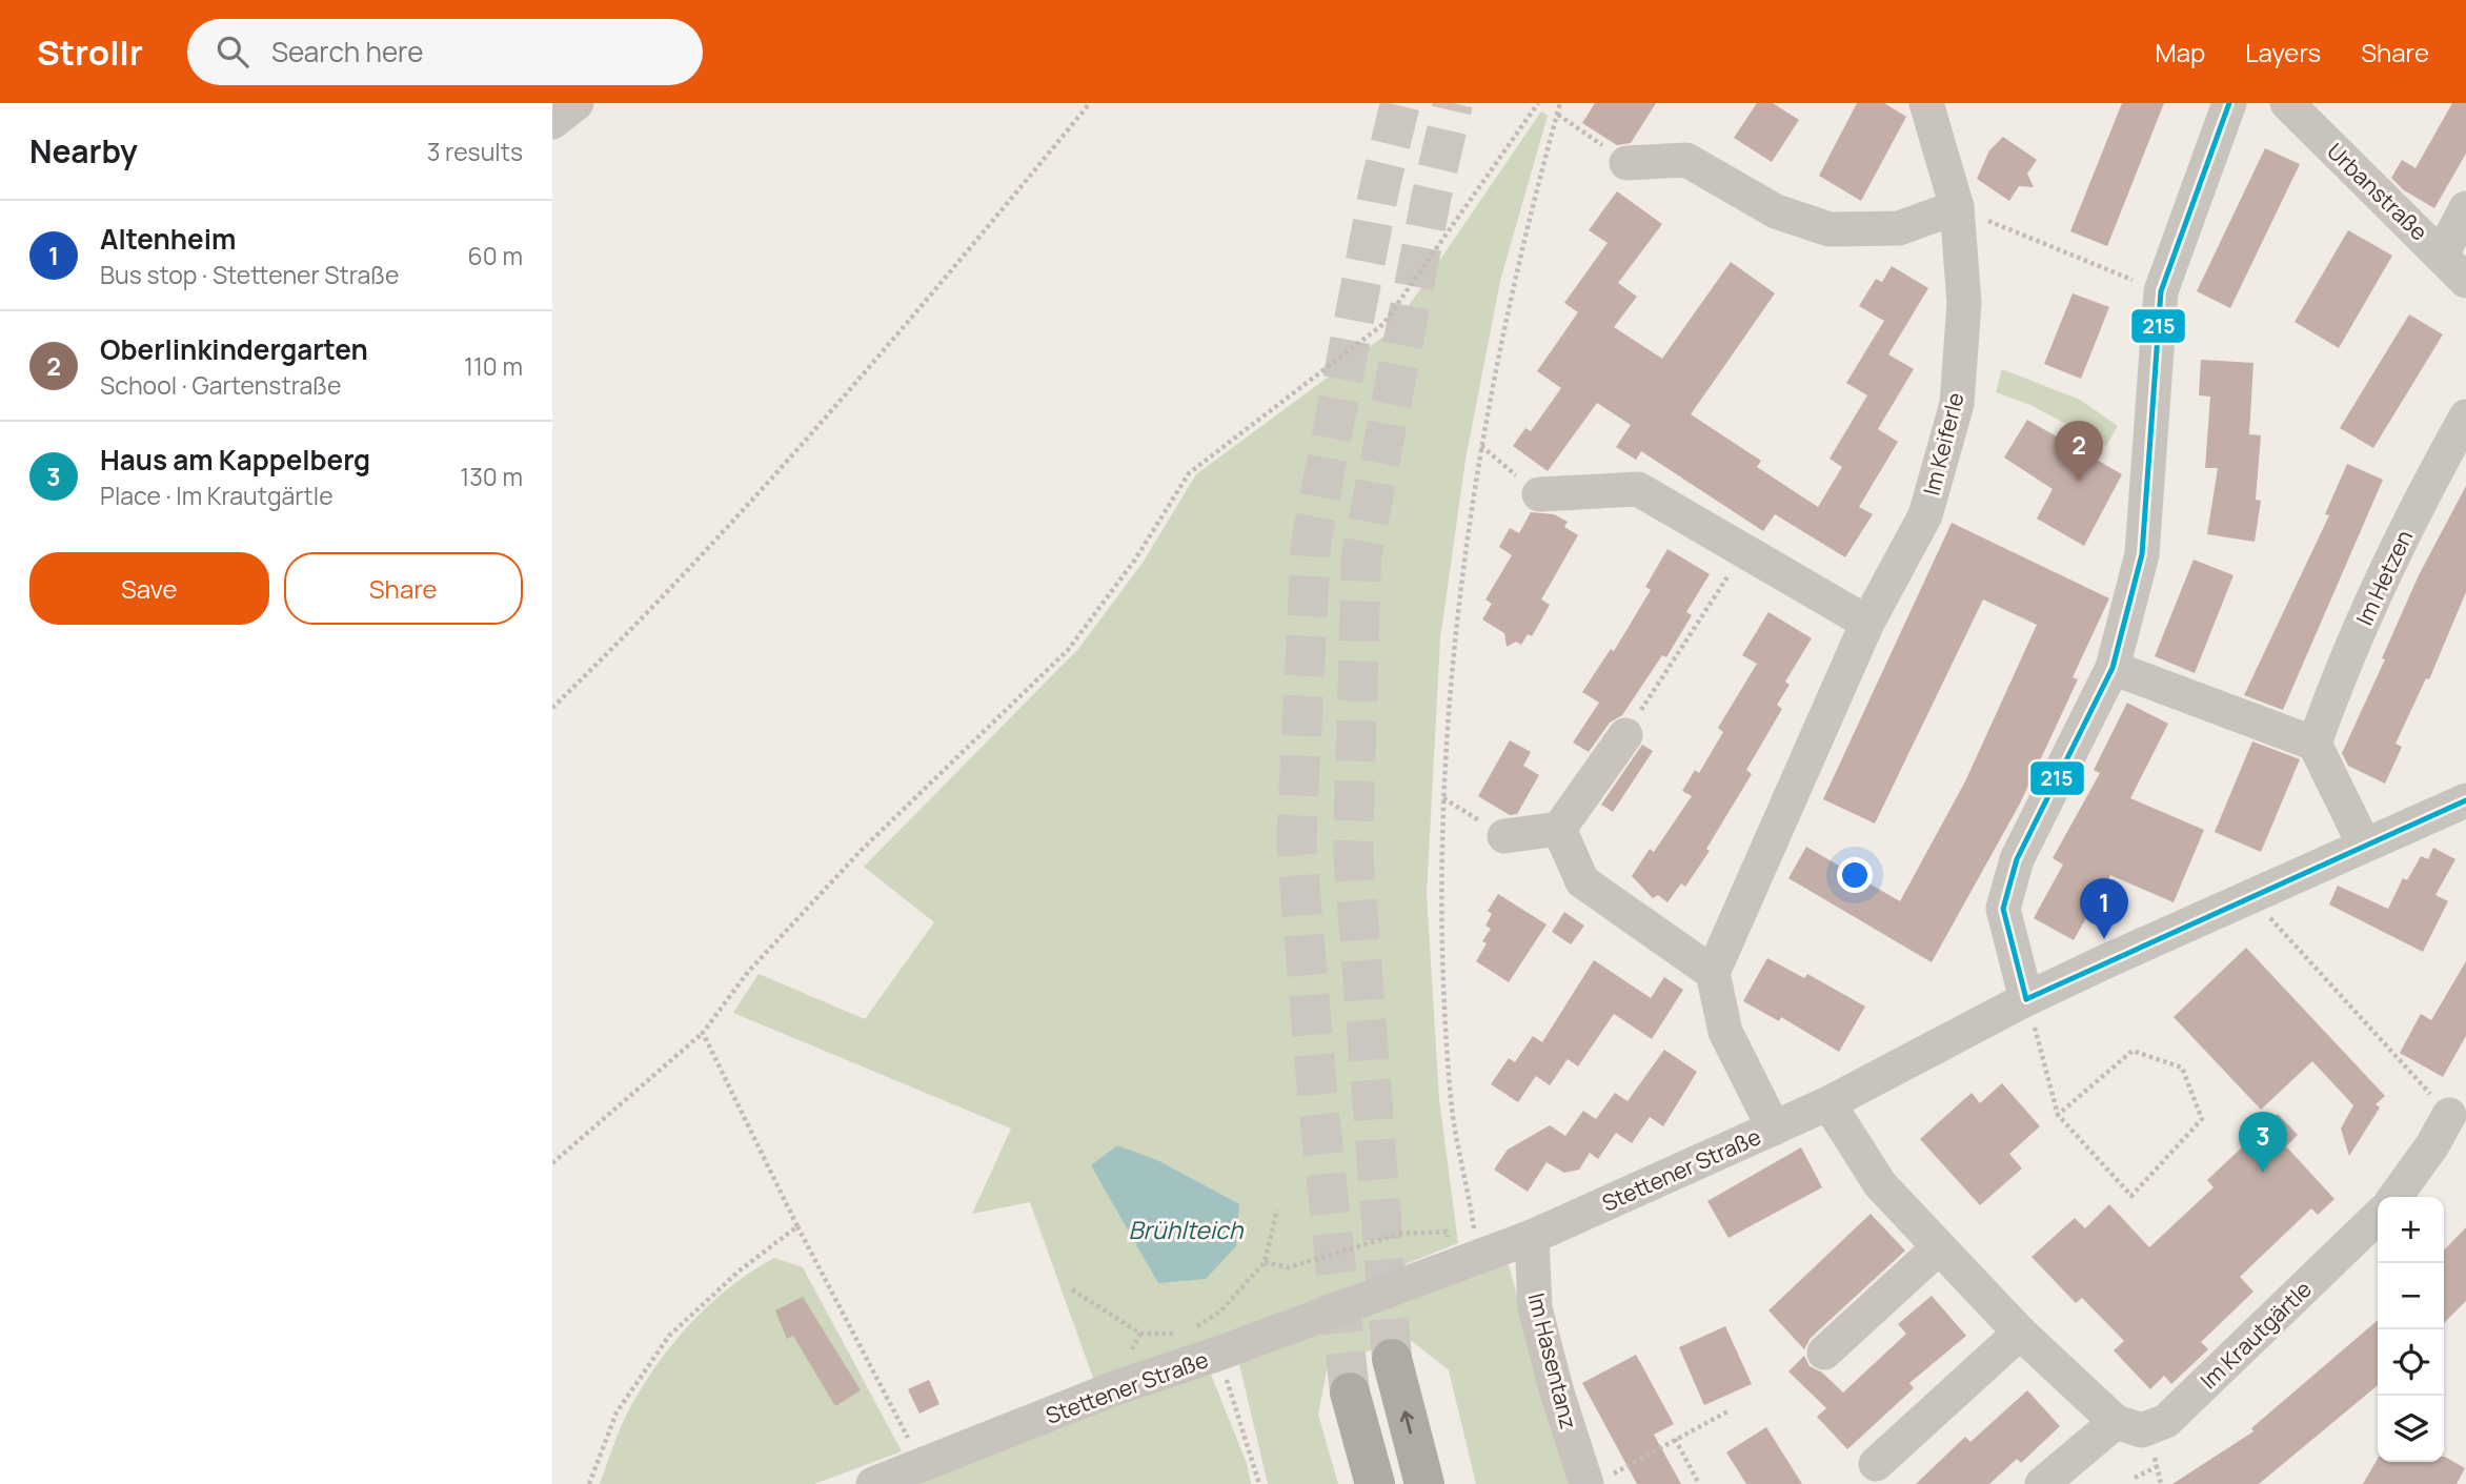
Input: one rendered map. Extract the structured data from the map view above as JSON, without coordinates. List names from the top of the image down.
{
  "streets": {
    "street": [
      "Urbanstraße",
      "Im Keiferle",
      "Im Hetzen",
      "Stettener Straße",
      "Im Krautgärtle",
      "Im Hasentanz"
    ]
  },
  "crossings": [
    ["Stettener Straße", "Im Hasentanz"]
  ],
  "water": ["Brühlteich"],
  "lines": ["transit line 215"],
  "page": {
    "header": "Strollr",
    "search": "Search here",
    "nav": ["Map", "Layers", "Share"],
    "heading": ["Nearby", "3 results"],
    "list": [
      {
        "mark": "1",
        "name": "Altenheim",
        "note": "Bus stop · Stettener Straße",
        "value": "60 m"
      },
      {
        "mark": "2",
        "name": "Oberlinkindergarten",
        "note": "School · Gartenstraße",
        "value": "110 m"
      },
      {
        "mark": "3",
        "name": "Haus am Kappelberg",
        "note": "Place · Im Krautgärtle",
        "value": "130 m"
      }
    ],
    "pins": ["2", "1", "3"],
    "buttons": ["Save", "Share"],
    "map_buttons": ["+", "−"]
  }
}
